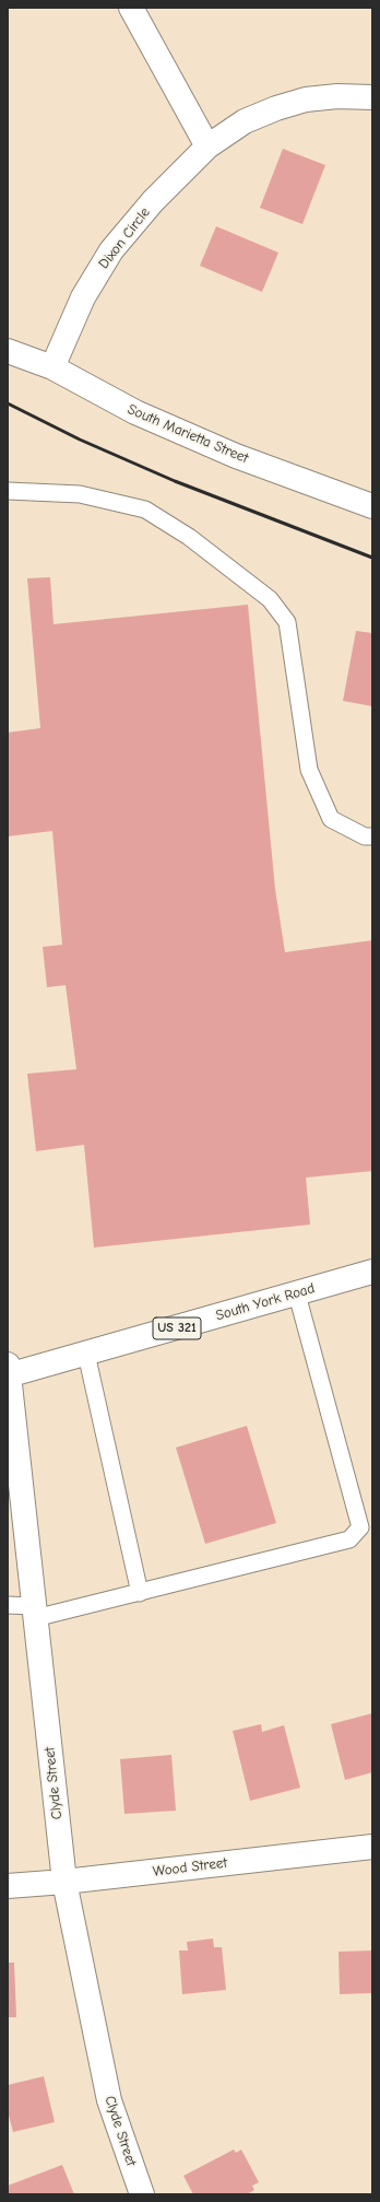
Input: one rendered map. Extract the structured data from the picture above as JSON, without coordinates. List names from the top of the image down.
{
  "streets": {
    "street": [
      "Dixon Circle",
      "South Marietta Street",
      "South York Road",
      "US 321",
      "Clyde Street",
      "Wood Street"
    ]
  },
  "crossings": [
    ["Dixon Circle", "South Marietta Street"],
    ["South York Road", "Clyde Street"],
    ["Clyde Street", "Wood Street"]
  ]
}
